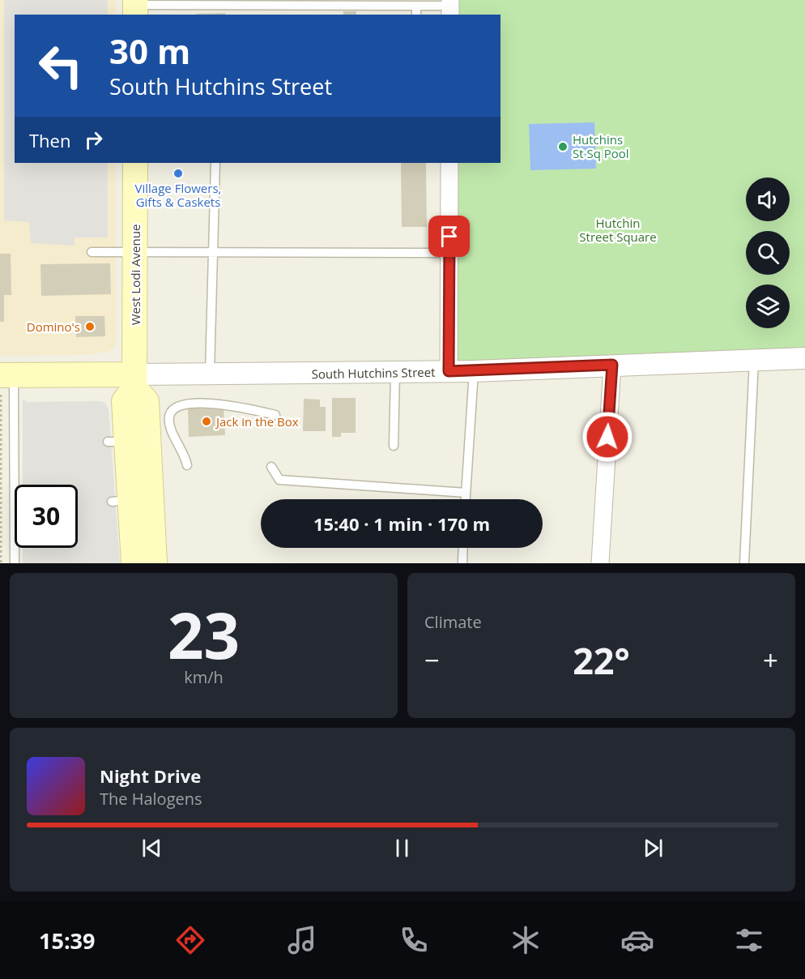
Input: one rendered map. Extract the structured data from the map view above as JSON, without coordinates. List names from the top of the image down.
{
  "streets": {
    "main road": ["West Lodi Avenue", "South Hutchins Street"]
  },
  "crossings": [
    ["West Lodi Avenue", "South Hutchins Street"]
  ],
  "parks": ["Hutchin Street Square"],
  "places": [
    "Hutchins St Sq Pool",
    "Village Flowers, Gifts & Caskets",
    "Domino's",
    "Jack in the Box"
  ],
  "page": {
    "turn": ["30 m", "South Hutchins Street"],
    "then": "Then",
    "limit": "30",
    "trip": "15:40 · 1 min · 170 m",
    "tile": [
      ["23", "km/h"],
      "Climate"
    ],
    "heat": ["−", "22°", "+"],
    "song": ["Night Drive", "The Halogens"],
    "tabs": "15:39"
  }
}
